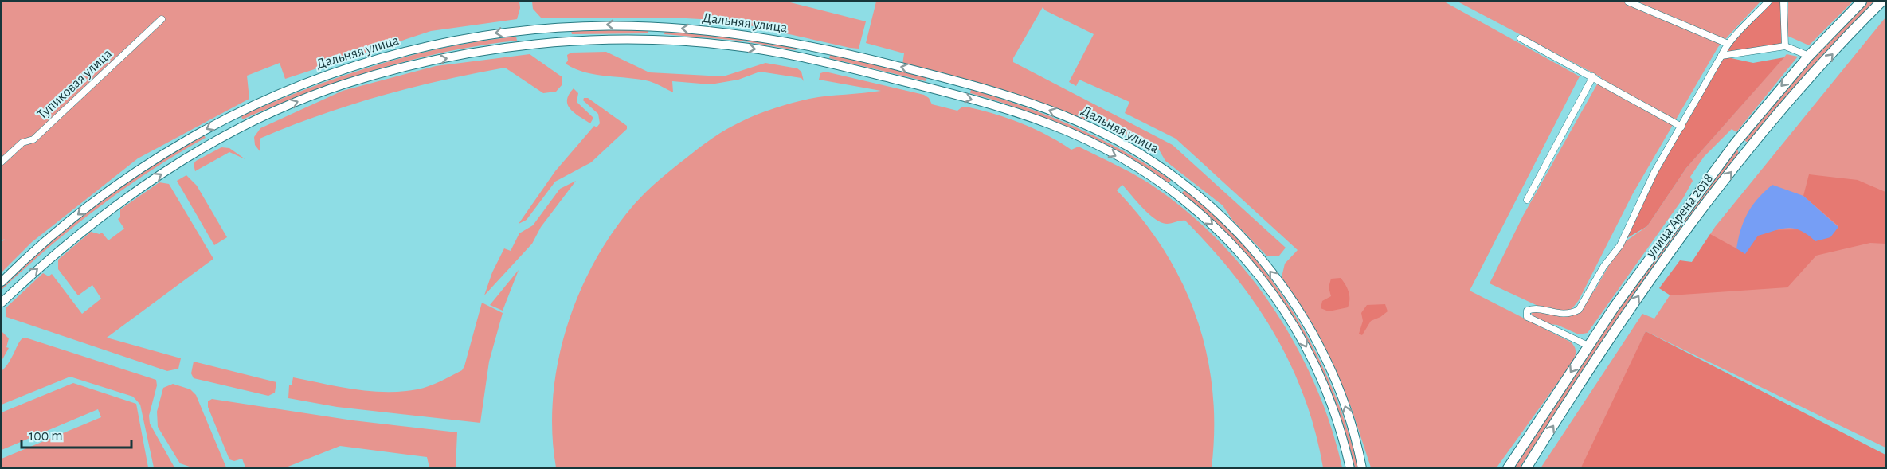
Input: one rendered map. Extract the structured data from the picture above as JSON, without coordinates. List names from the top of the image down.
{
  "streets": {
    "main road": ["Дальняя улица", "улица Арена 2018"],
    "street": ["Тупиковая улица"]
  },
  "scale_bar": "100 m"
}
